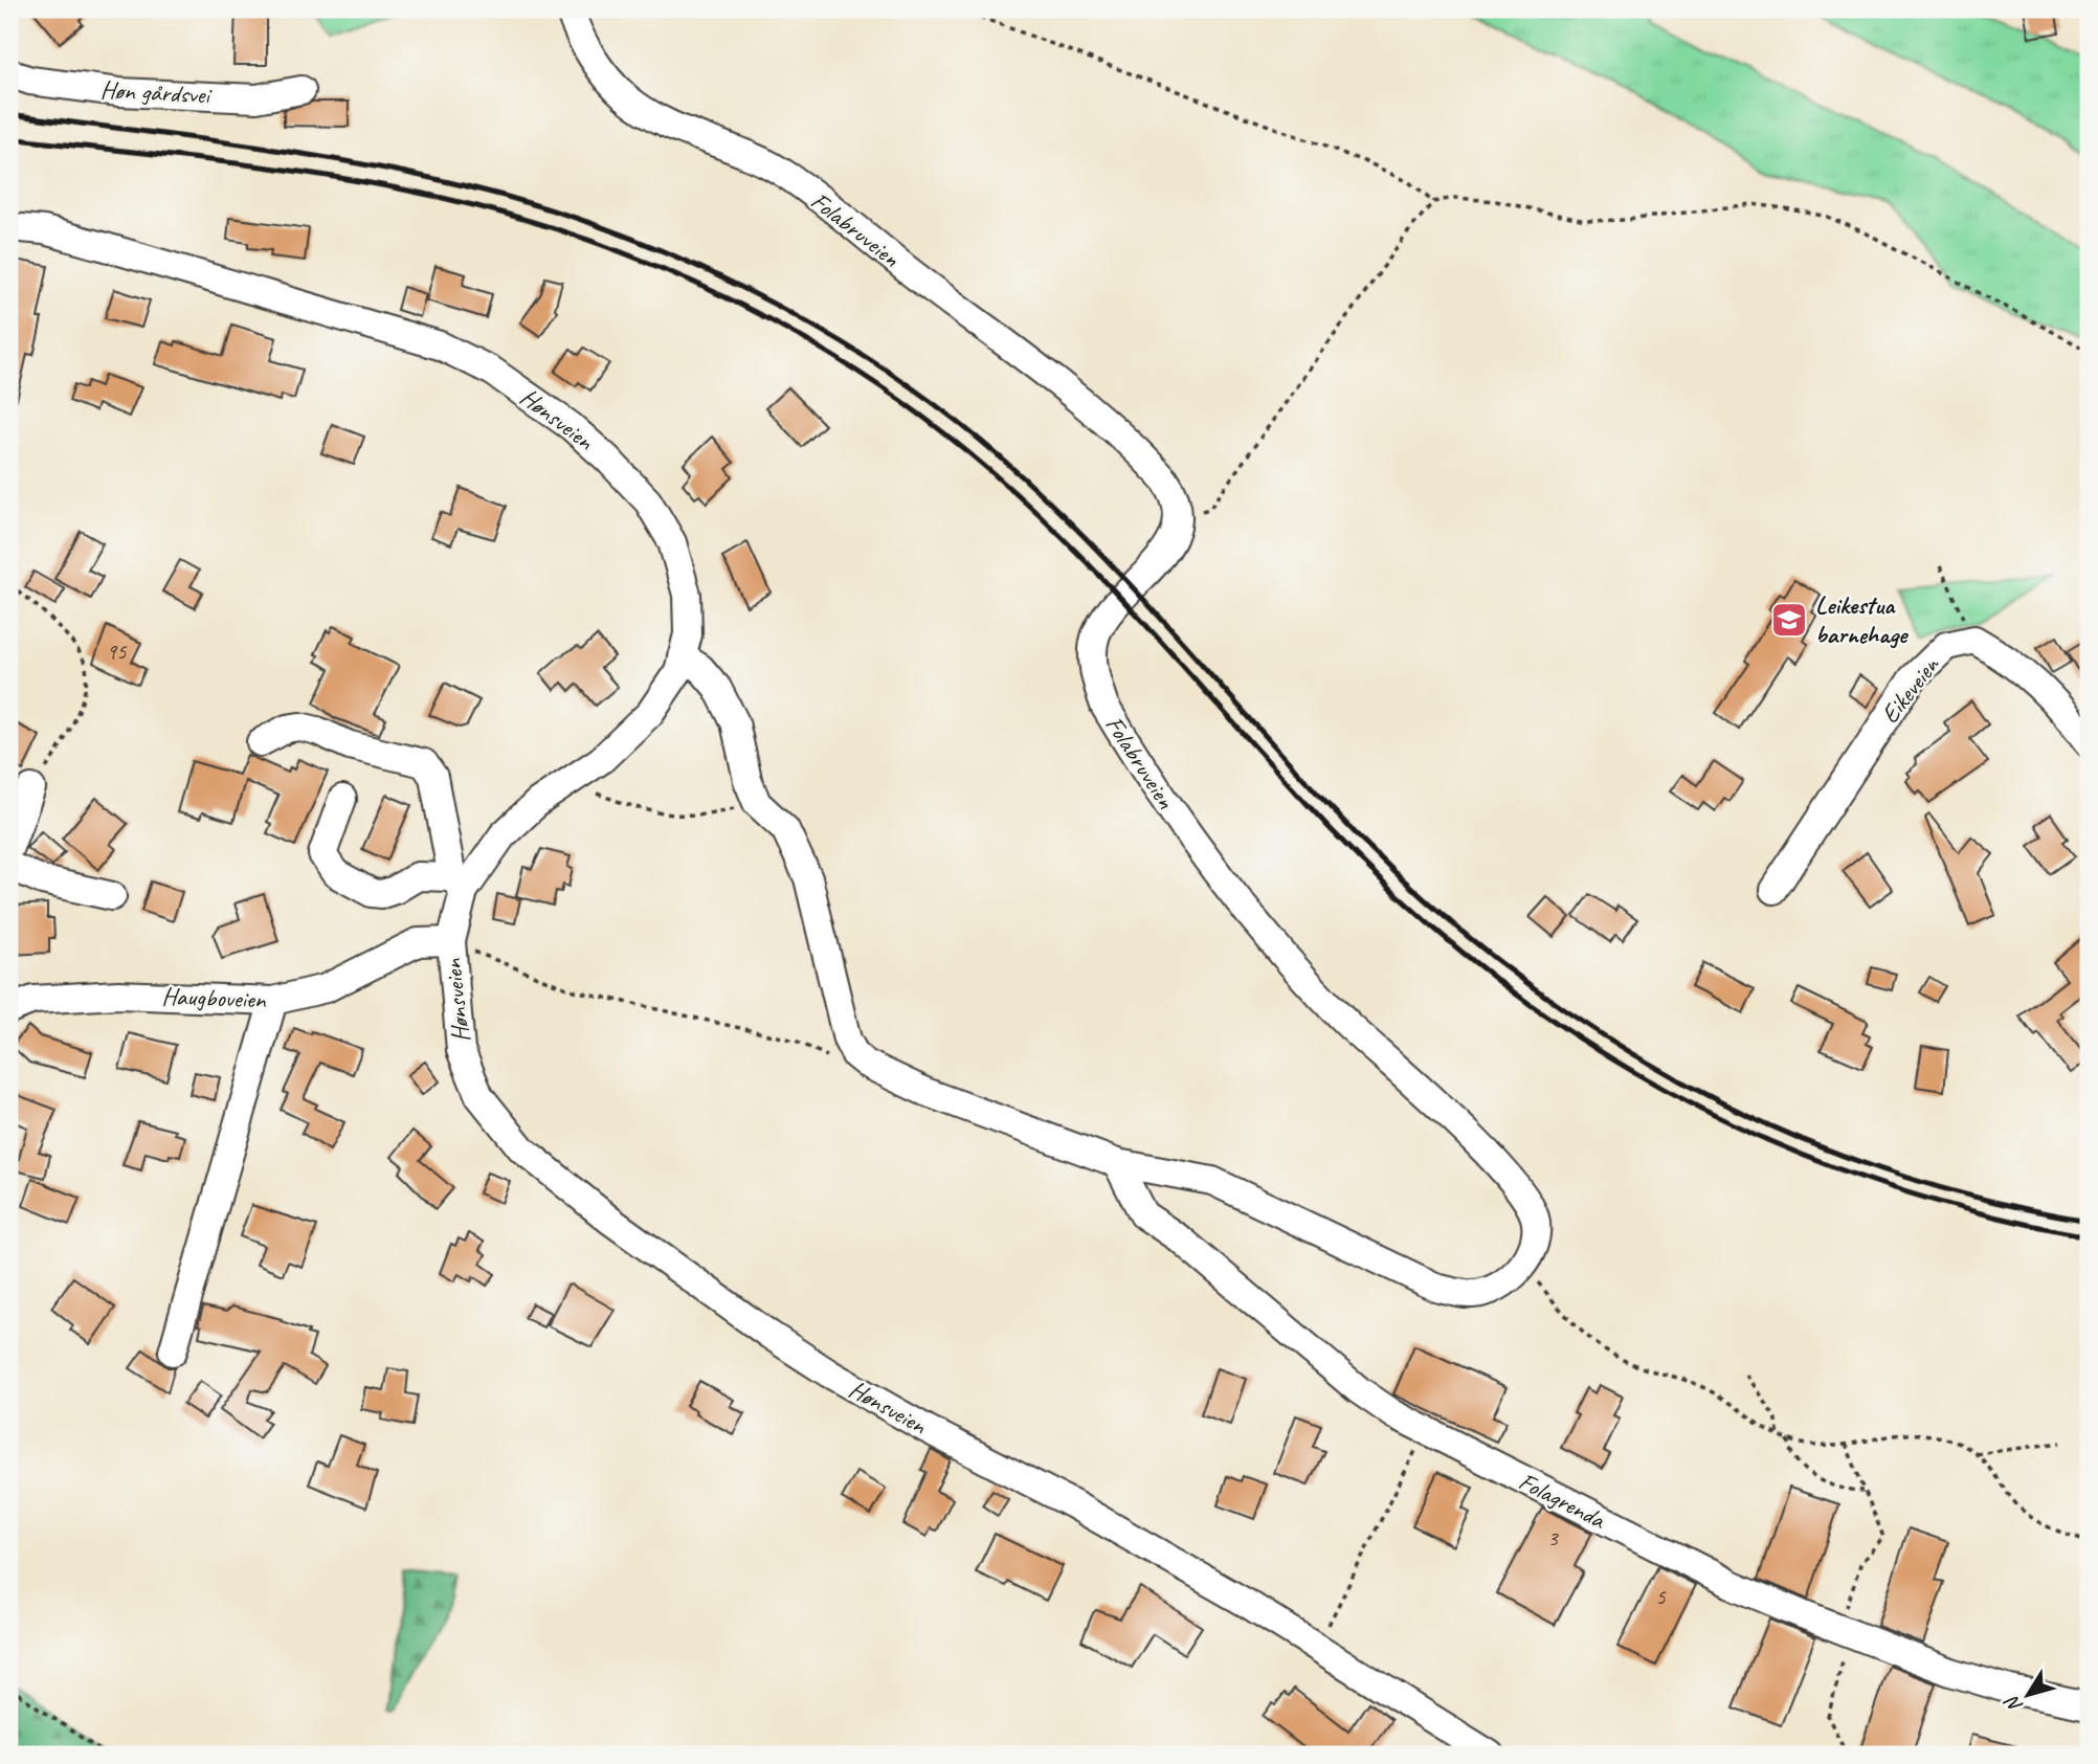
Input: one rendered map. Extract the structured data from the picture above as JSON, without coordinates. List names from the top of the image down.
{
  "streets": {
    "street": [
      "Høn gårdsvei",
      "Folabruveien",
      "Hønsveien",
      "Eikeveien",
      "Haugboveien",
      "Folagrenda"
    ]
  },
  "crossings": [
    ["Folabruveien", "Folagrenda"],
    ["Hønsveien", "Haugboveien"]
  ],
  "places": {
    "school or university": ["Leikestua barnehage"]
  },
  "house_numbers": ["95", "3", "5"],
  "north": "bottom left"
}
